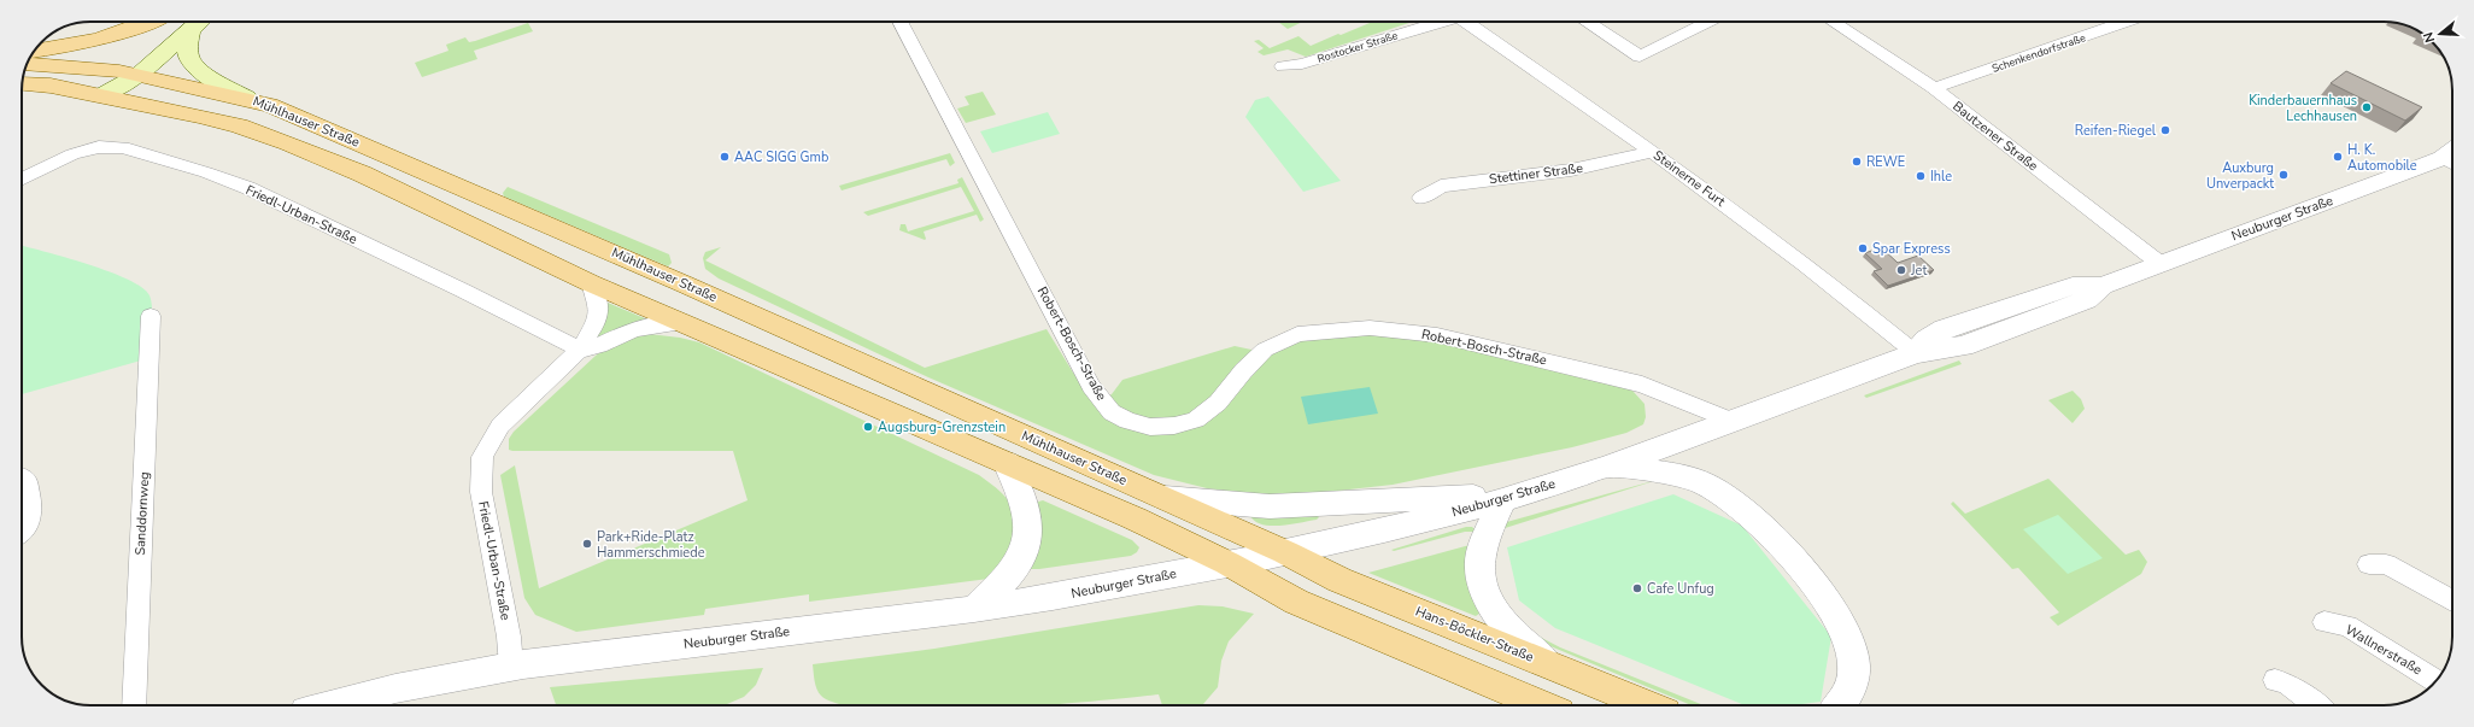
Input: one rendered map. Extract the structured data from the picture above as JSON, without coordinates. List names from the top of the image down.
{
  "streets": {
    "main road": ["Mühlhauser Straße", "Hans-Böckler-Straße"],
    "street": [
      "Rostocker Straße",
      "Schenkendorfstraße",
      "Bautzener Straße",
      "Stettiner Straße",
      "Steinerne Furt",
      "Friedl-Urban-Straße",
      "Neuburger Straße",
      "Robert-Bosch-Straße",
      "Sanddornweg",
      "Wallnerstraße"
    ]
  },
  "crossings": [
    ["Schenkendorfstraße", "Bautzener Straße"],
    ["Mühlhauser Straße", "Friedl-Urban-Straße"],
    ["Mühlhauser Straße", "Neuburger Straße"],
    ["Mühlhauser Straße", "Hans-Böckler-Straße"],
    ["Bautzener Straße", "Neuburger Straße"],
    ["Stettiner Straße", "Steinerne Furt"],
    ["Steinerne Furt", "Neuburger Straße"],
    ["Friedl-Urban-Straße", "Neuburger Straße"],
    ["Neuburger Straße", "Robert-Bosch-Straße"],
    ["Neuburger Straße", "Hans-Böckler-Straße"]
  ],
  "places": [
    "Kinderbauernhaus Lechhausen",
    "Reifen-Riegel",
    "AAC SIGG Gmb",
    "H. K. Automobile",
    "REWE",
    "Auxburg Unverpackt",
    "Ihle",
    "Spar Express",
    "Jet",
    "Augsburg-Grenzstein",
    "Park+Ride-Platz Hammerschmiede",
    "Cafe Unfug"
  ],
  "north": "left"
}
